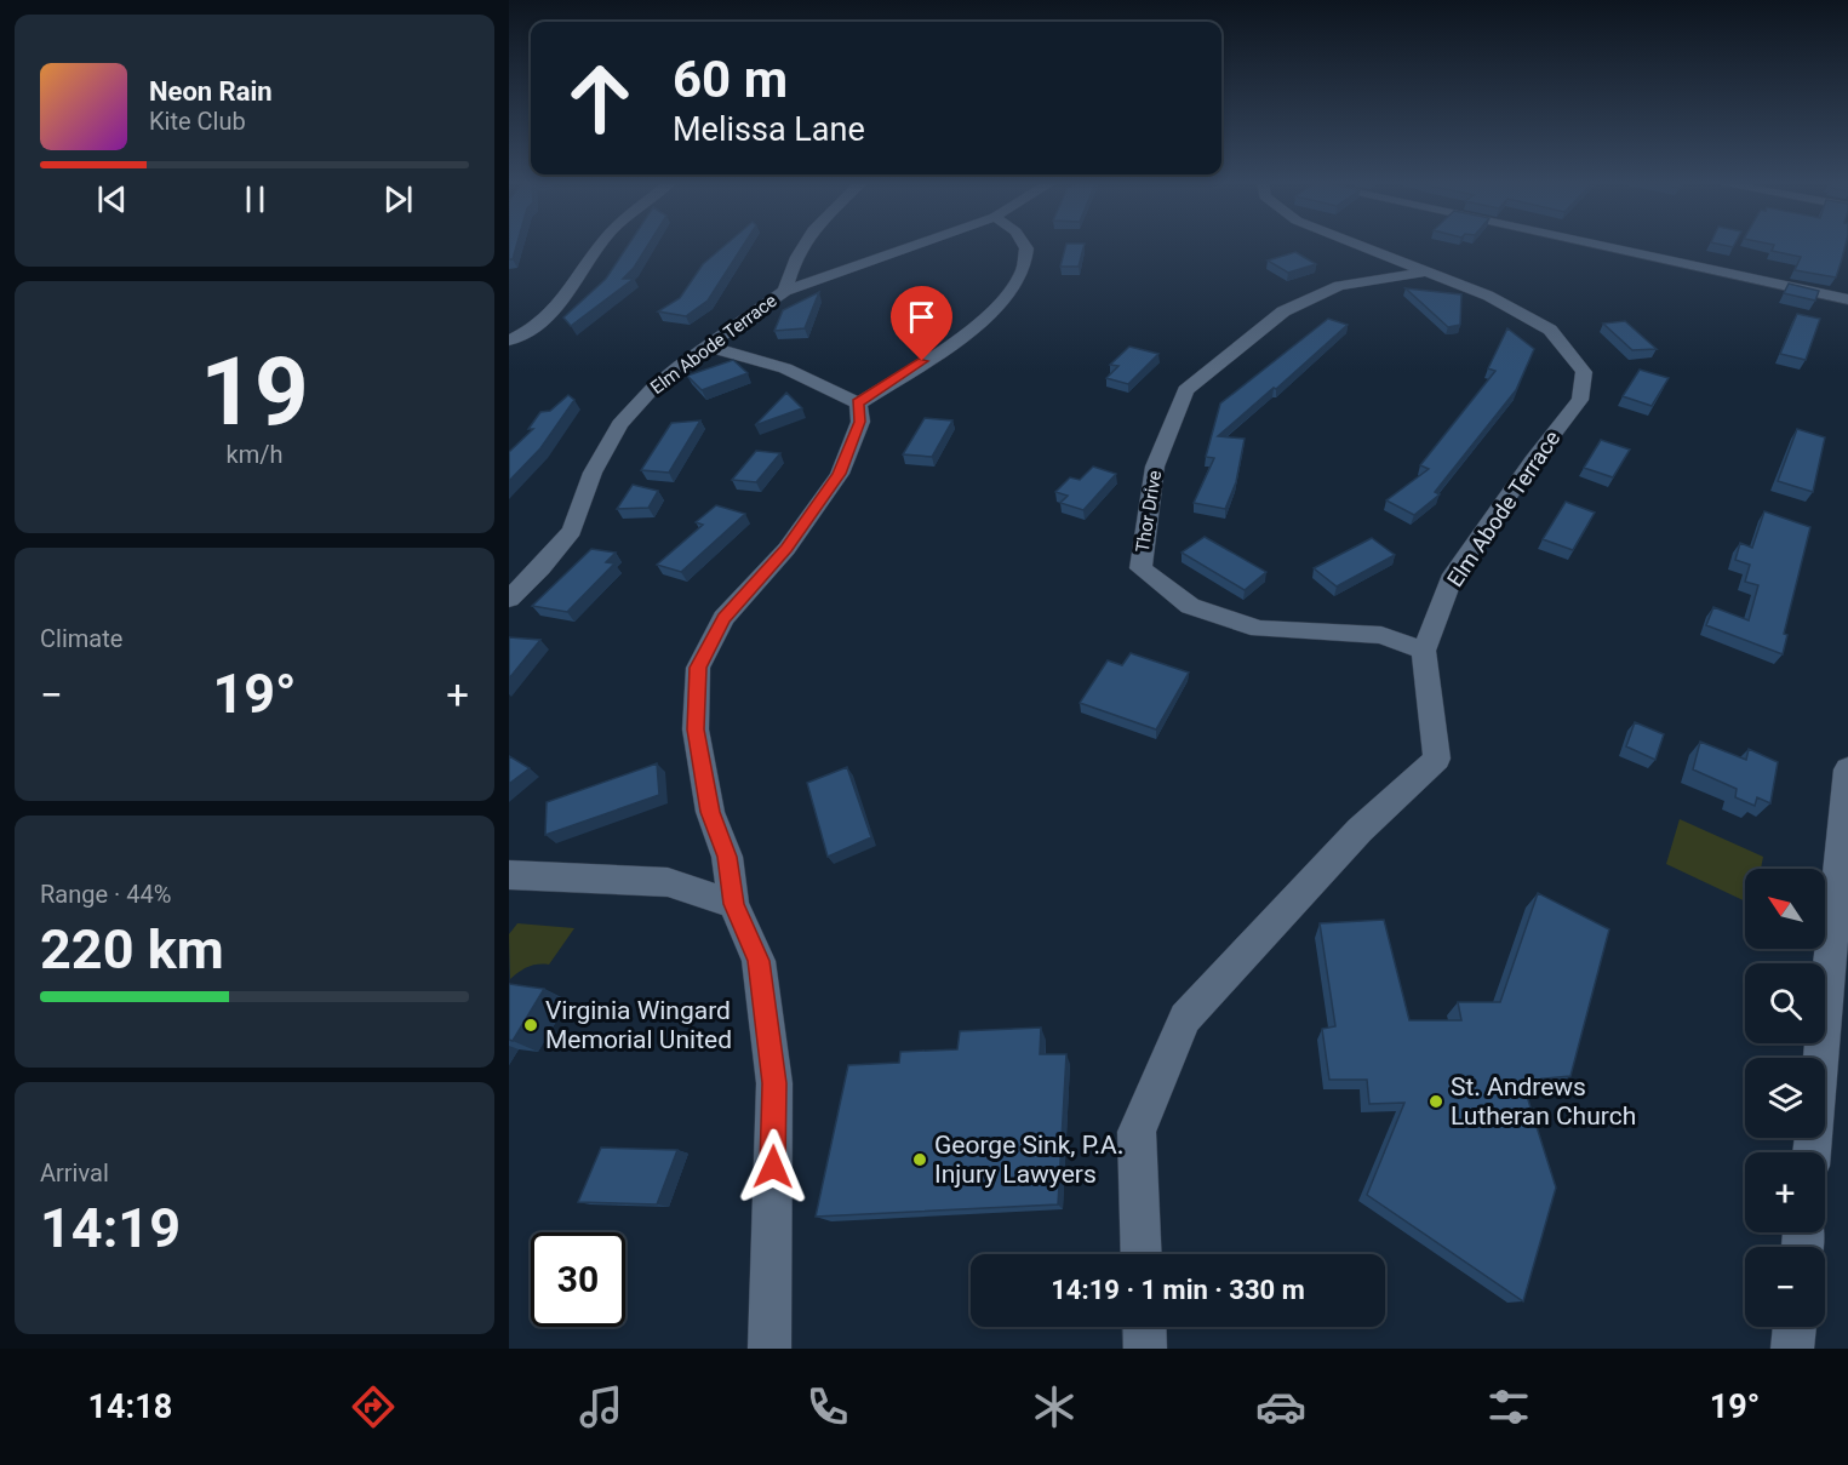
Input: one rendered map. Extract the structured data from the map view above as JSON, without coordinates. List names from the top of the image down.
{
  "streets": {
    "street": ["Elm Abode Terrace", "Thor Drive"]
  },
  "crossings": [
    ["Elm Abode Terrace", "Thor Drive"]
  ],
  "places": ["Virginia Wingard Memorial United", "St. Andrews Lutheran Church", "George Sink, P.A. Injury Lawyers"],
  "north": "top left",
  "page": {
    "turn": ["60 m", "Melissa Lane"],
    "song": ["Neon Rain", "Kite Club"],
    "tile": [
      ["19", "km/h"],
      "Climate",
      ["Range · 44%", "220 km"],
      ["Arrival", "14:19"]
    ],
    "heat": ["−", "19°", "+"],
    "map_buttons": ["+", "−"],
    "limit": "30",
    "trip": "14:19 · 1 min · 330 m",
    "tabs": ["14:18", "19°"]
  }
}
